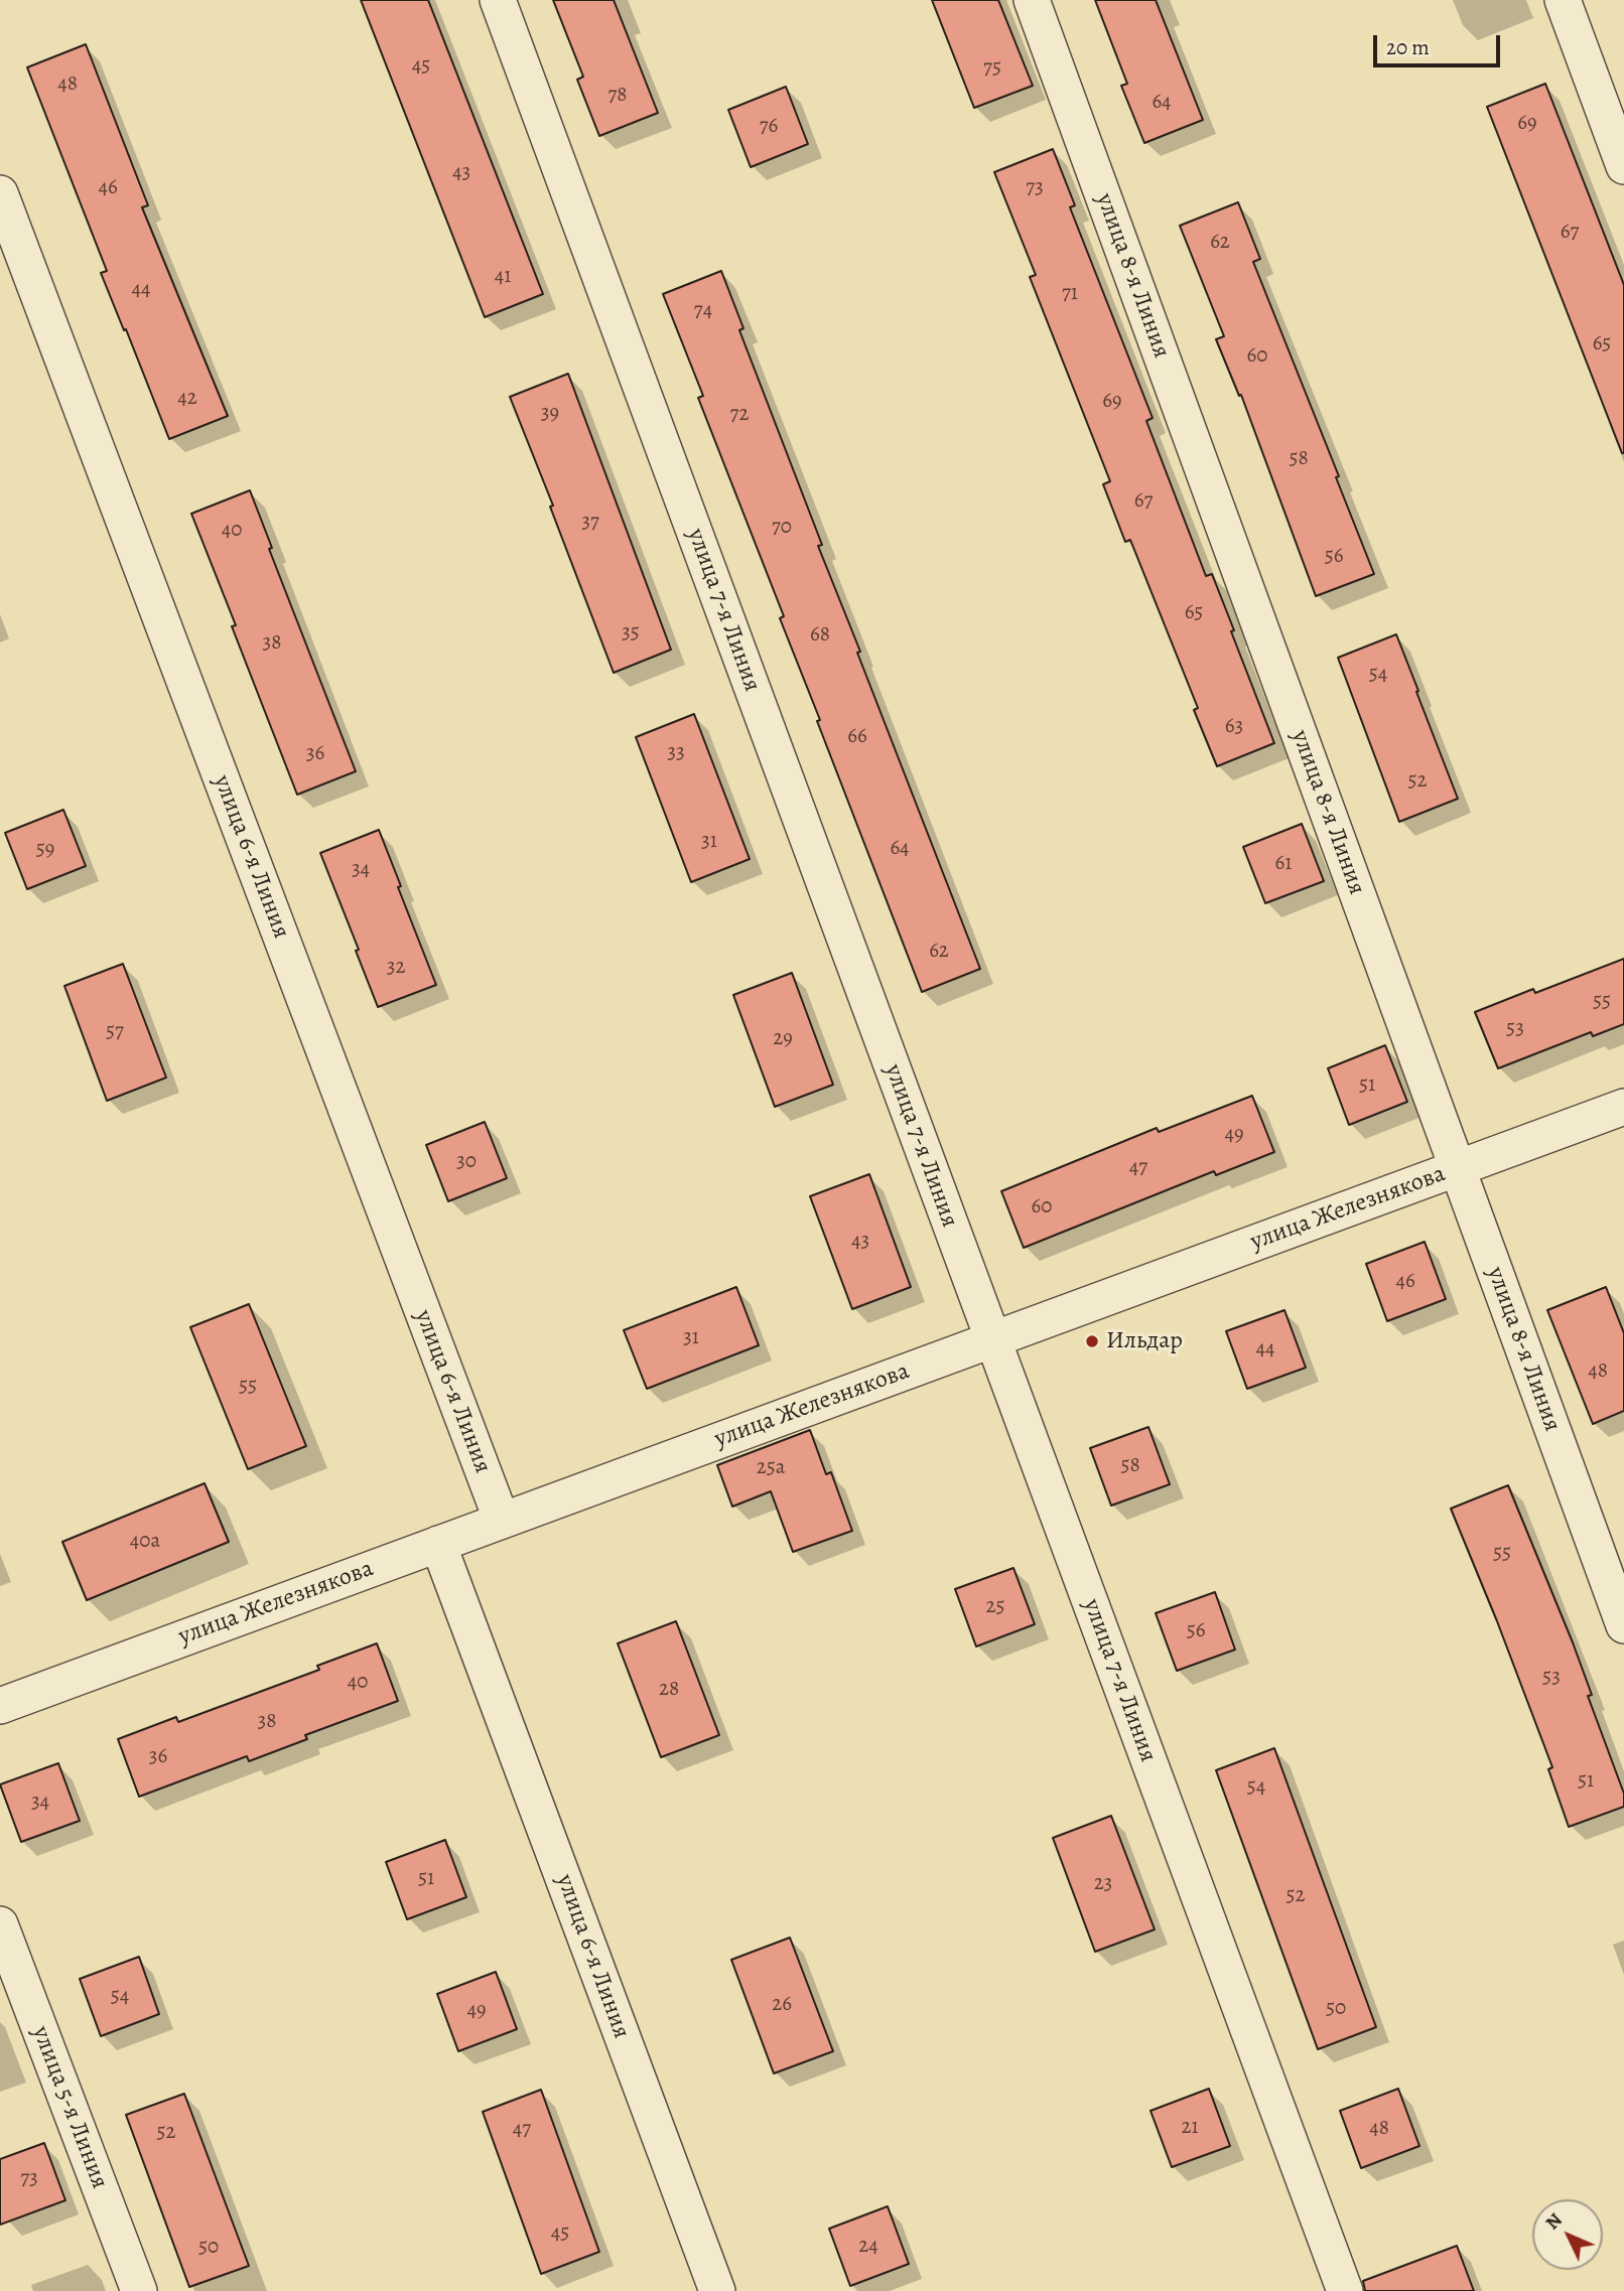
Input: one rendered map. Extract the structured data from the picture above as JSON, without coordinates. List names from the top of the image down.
{
  "streets": {
    "street": [
      "улица 8-я Линия",
      "улица 7-я Линия",
      "улица 6-я Линия",
      "улица Железнякова",
      "улица 5-я Линия"
    ]
  },
  "crossings": [
    ["улица 8-я Линия", "улица Железнякова"],
    ["улица 7-я Линия", "улица Железнякова"],
    ["улица 6-я Линия", "улица Железнякова"]
  ],
  "places": ["Ильдар"],
  "house_numbers": [
    "45",
    "75",
    "48",
    "78",
    "64",
    "69",
    "76",
    "43",
    "46",
    "73",
    "67",
    "62",
    "41",
    "44",
    "71",
    "74",
    "65",
    "60",
    "42",
    "69",
    "39",
    "72",
    "58",
    "67",
    "37",
    "70",
    "40",
    "56",
    "65",
    "35",
    "68",
    "38",
    "54",
    "63",
    "66",
    "33",
    "36",
    "52",
    "31",
    "64",
    "59",
    "61",
    "34",
    "62",
    "32",
    "55",
    "53",
    "57",
    "29",
    "51",
    "49",
    "30",
    "47",
    "60",
    "43",
    "46",
    "31",
    "44",
    "48",
    "55",
    "58",
    "25а",
    "40а",
    "55",
    "25",
    "56",
    "53",
    "40",
    "28",
    "38",
    "36",
    "51",
    "54",
    "34",
    "51",
    "23",
    "52",
    "54",
    "26",
    "50",
    "49",
    "21",
    "48",
    "47",
    "52",
    "73",
    "45",
    "24",
    "50"
  ],
  "scale_bar": "20 m",
  "north": "top left"
}
